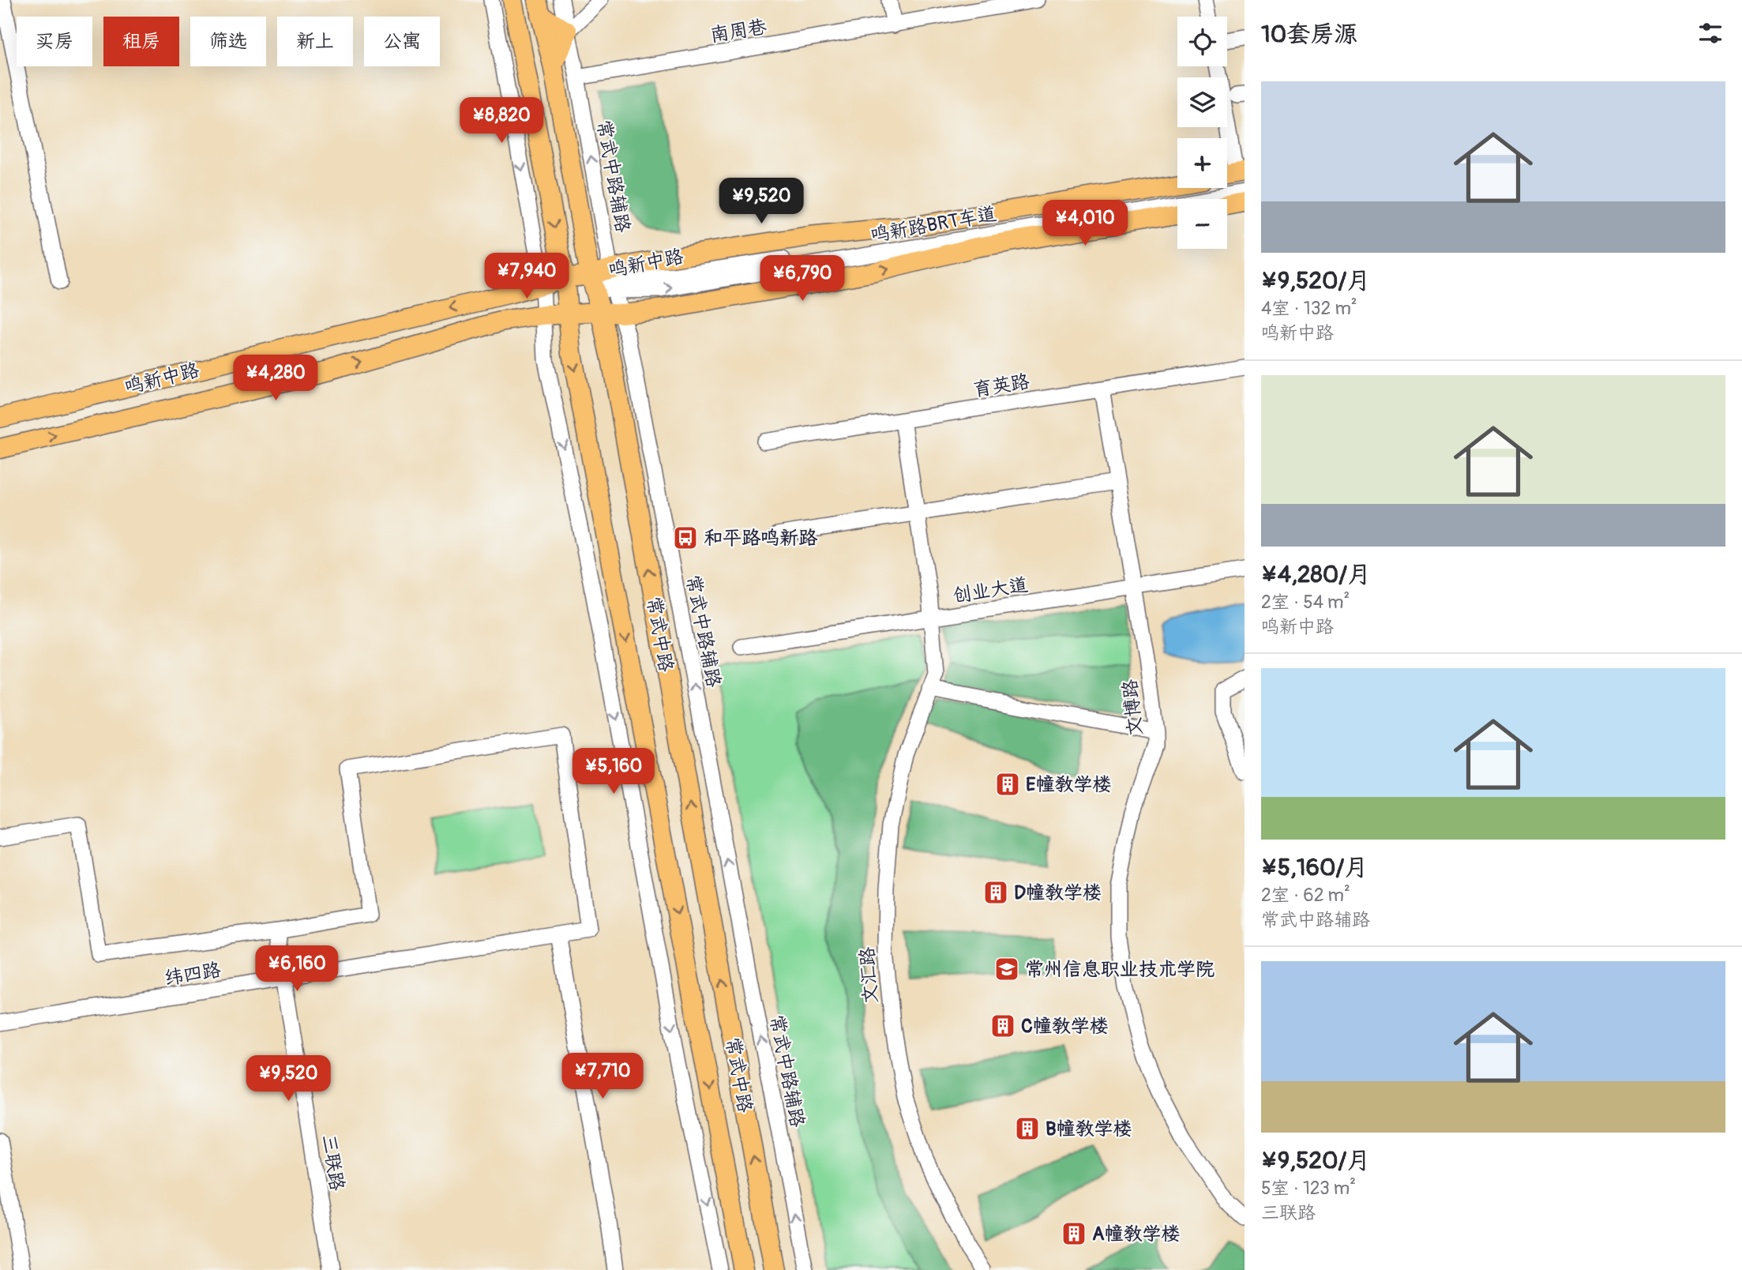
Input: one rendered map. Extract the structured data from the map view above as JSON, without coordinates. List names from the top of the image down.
{
  "streets": {
    "main road": ["鸣新中路", "常武中路"],
    "street": [
      "南周巷",
      "常武中路辅路",
      "鸣新路BRT车道",
      "育英路",
      "创业大道",
      "文博路",
      "纬四路",
      "文汇路",
      "三联路"
    ]
  },
  "crossings": [
    ["南周巷", "常武中路辅路"],
    ["常武中路辅路", "鸣新路BRT车道"],
    ["常武中路辅路", "鸣新中路"],
    ["常武中路辅路", "常武中路"],
    ["鸣新路BRT车道", "鸣新中路"],
    ["鸣新路BRT车道", "常武中路"],
    ["鸣新中路", "常武中路"],
    ["育英路", "文博路"],
    ["育英路", "文汇路"],
    ["创业大道", "文博路"],
    ["创业大道", "文汇路"],
    ["纬四路", "三联路"]
  ],
  "places": {
    "bus stop": ["和平路鸣新路"],
    "building": [
      "E幢教学楼",
      "D幢教学楼",
      "C幢教学楼",
      "B幢教学楼",
      "A幢教学楼"
    ],
    "school or university": ["常州信息职业技术学院"]
  },
  "page": {
    "heading": "10套房源",
    "map_buttons": ["+", "−"],
    "chip": [
      "买房",
      "租房",
      "筛选",
      "新上",
      "公寓"
    ],
    "list": [
      {
        "name": "¥9,520/月",
        "note": "4室 · 132 m² · 鸣新中路"
      },
      {
        "name": "¥4,280/月",
        "note": "2室 · 54 m² · 鸣新中路"
      },
      {
        "name": "¥5,160/月",
        "note": "2室 · 62 m² · 常武中路辅路"
      },
      {
        "name": "¥9,520/月",
        "note": "5室 · 123 m² · 三联路"
      }
    ],
    "price": [
      "¥8,820",
      "¥9,520",
      "¥4,010",
      "¥7,940",
      "¥6,790",
      "¥4,280",
      "¥5,160",
      "¥6,160",
      "¥7,710",
      "¥9,520"
    ]
  }
}
